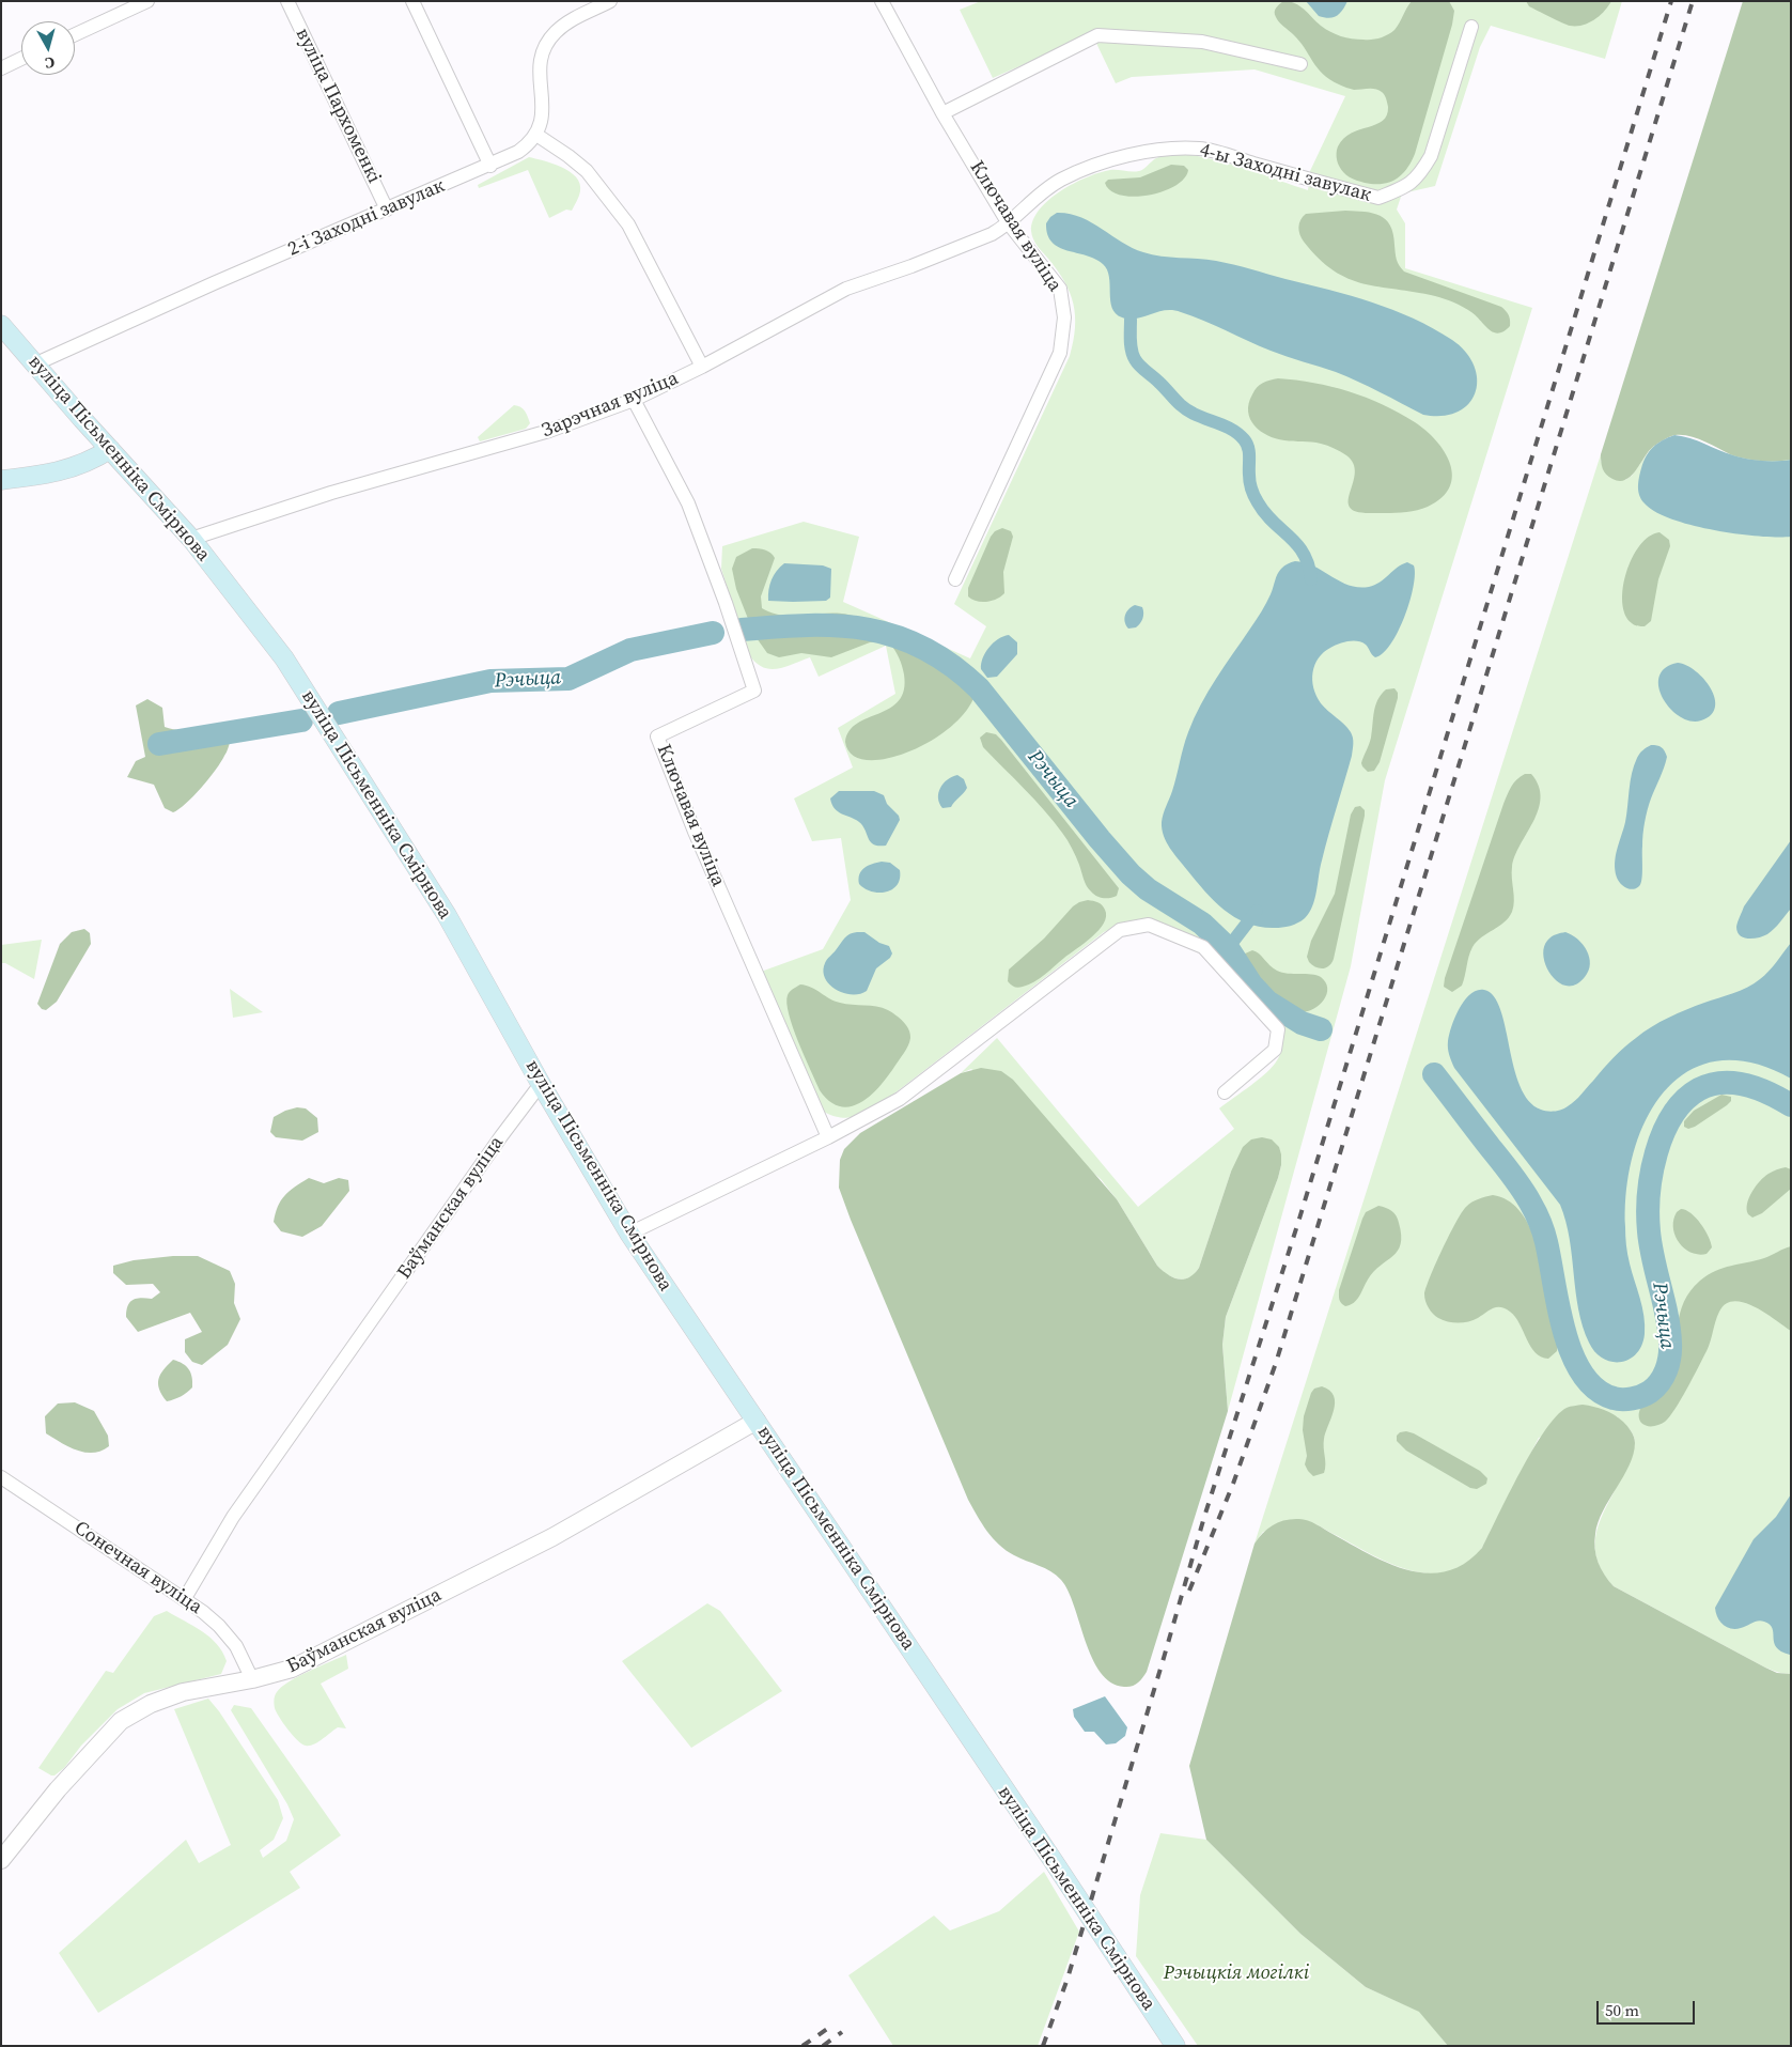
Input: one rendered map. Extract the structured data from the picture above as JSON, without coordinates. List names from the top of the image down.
{
  "streets": {
    "main road": ["вуліца Пісьменніка Смірнова"],
    "street": [
      "вуліца Пархоменкі",
      "4-ы Заходні завулак",
      "2-і Заходні завулак",
      "Ключавая вуліца",
      "Зарэчная вуліца",
      "Баўманская вуліца",
      "Сонечная вуліца"
    ]
  },
  "crossings": [
    ["вуліца Пархоменкі", "2-і Заходні завулак"],
    ["4-ы Заходні завулак", "Ключавая вуліца"],
    ["4-ы Заходні завулак", "Зарэчная вуліца"],
    ["2-і Заходні завулак", "вуліца Пісьменніка Смірнова"],
    ["Ключавая вуліца", "Зарэчная вуліца"],
    ["Зарэчная вуліца", "вуліца Пісьменніка Смірнова"],
    ["вуліца Пісьменніка Смірнова", "Баўманская вуліца"],
    ["Баўманская вуліца", "Сонечная вуліца"]
  ],
  "water": ["Рэчыца"],
  "parks": ["Рэчыцкія могілкі"],
  "scale_bar": "50 m",
  "north": "bottom"
}
